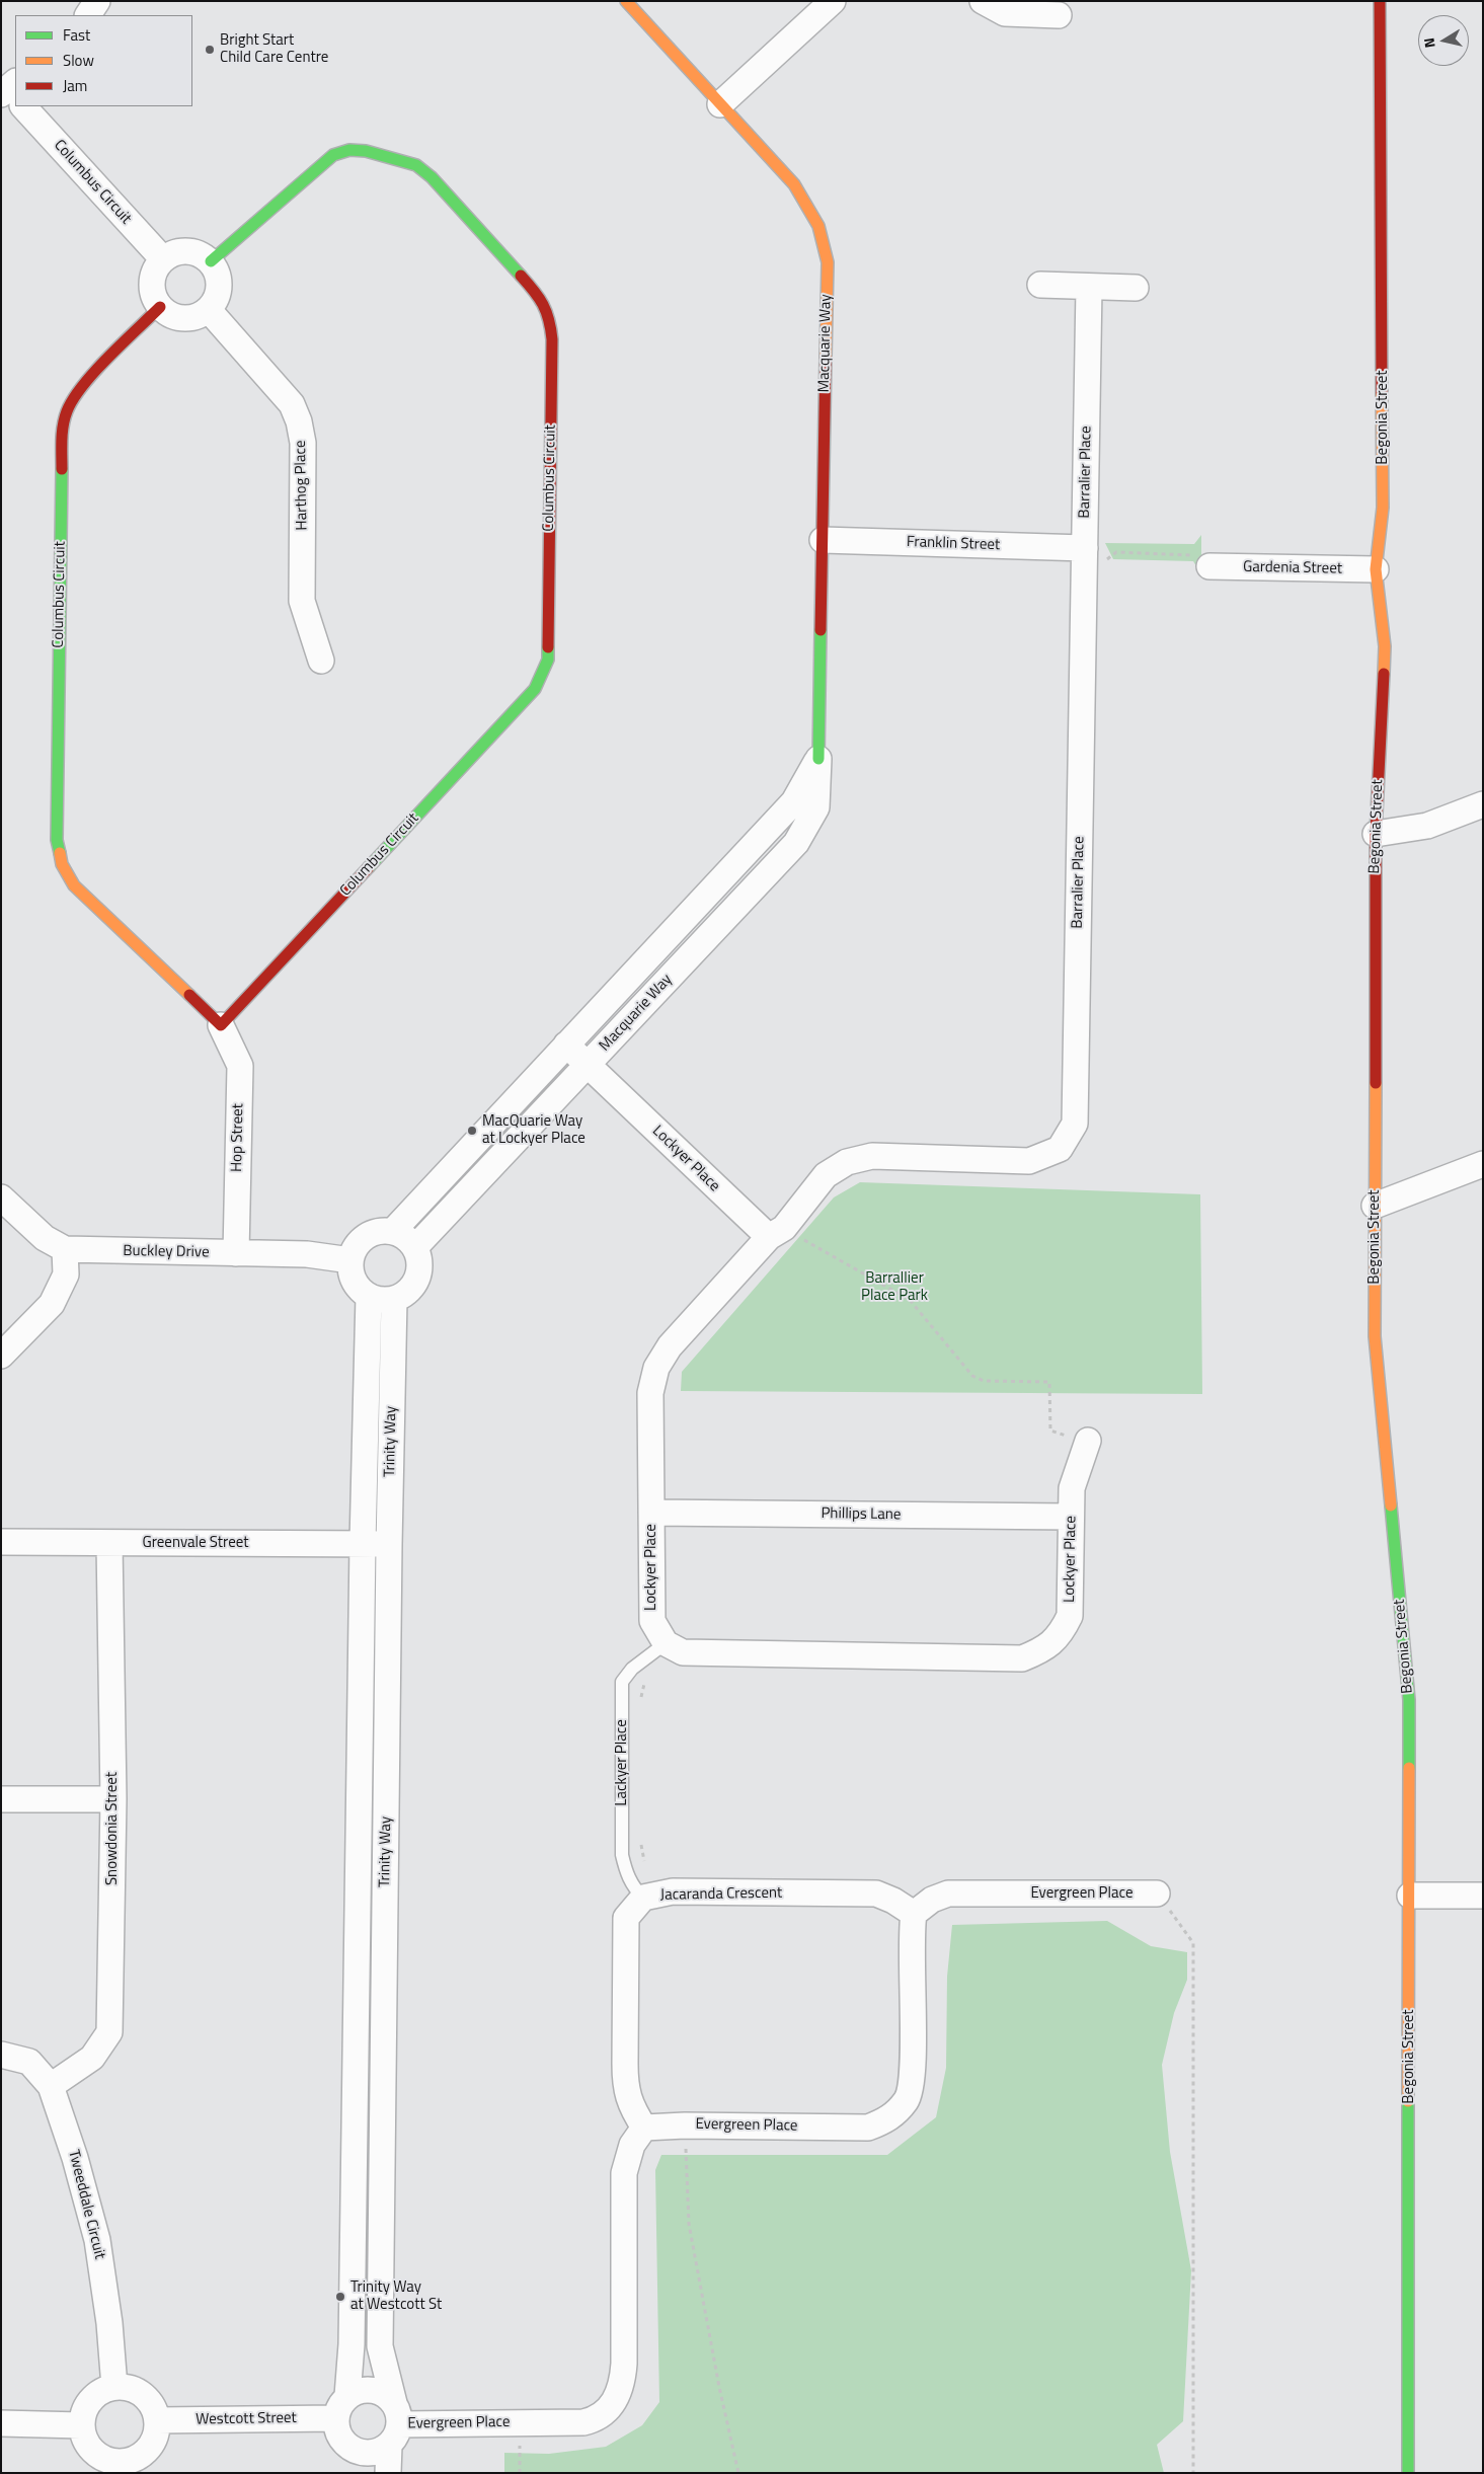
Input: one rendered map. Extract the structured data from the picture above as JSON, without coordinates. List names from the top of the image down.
{
  "streets": {
    "street": [
      "Columbus Circuit",
      "Macquarie Way",
      "Begonia Street",
      "Barralier Place",
      "Harthog Place",
      "Franklin Street",
      "Gardenia Street",
      "Hop Street",
      "Lockyer Place",
      "Buckley Drive",
      "Trinity Way",
      "Phillips Lane",
      "Greenvale Street",
      "Snowdonia Street",
      "Evergreen Place",
      "Jacaranda Crescent",
      "Tweeddale Circuit",
      "Westcott Street"
    ],
    "lane": ["Lackyer Place"]
  },
  "crossings": [
    ["Columbus Circuit", "Harthog Place"],
    ["Columbus Circuit", "Hop Street"],
    ["Macquarie Way", "Franklin Street"],
    ["Macquarie Way", "Lockyer Place"],
    ["Macquarie Way", "Buckley Drive"],
    ["Macquarie Way", "Trinity Way"],
    ["Begonia Street", "Gardenia Street"],
    ["Barralier Place", "Franklin Street"],
    ["Barralier Place", "Lockyer Place"],
    ["Hop Street", "Buckley Drive"],
    ["Lockyer Place", "Phillips Lane"],
    ["Lockyer Place", "Lackyer Place"],
    ["Buckley Drive", "Trinity Way"],
    ["Trinity Way", "Greenvale Street"],
    ["Trinity Way", "Evergreen Place"],
    ["Trinity Way", "Westcott Street"],
    ["Greenvale Street", "Snowdonia Street"],
    ["Lackyer Place", "Jacaranda Crescent"],
    ["Snowdonia Street", "Tweeddale Circuit"],
    ["Evergreen Place", "Jacaranda Crescent"],
    ["Evergreen Place", "Westcott Street"],
    ["Tweeddale Circuit", "Westcott Street"]
  ],
  "parks": ["Barrallier Place Park"],
  "places": ["Bright Start Child Care Centre", "MacQuarie Way at Lockyer Place", "Trinity Way at Westcott St"],
  "legend": ["Fast", "Slow", "Jam"],
  "north": "left"
}
